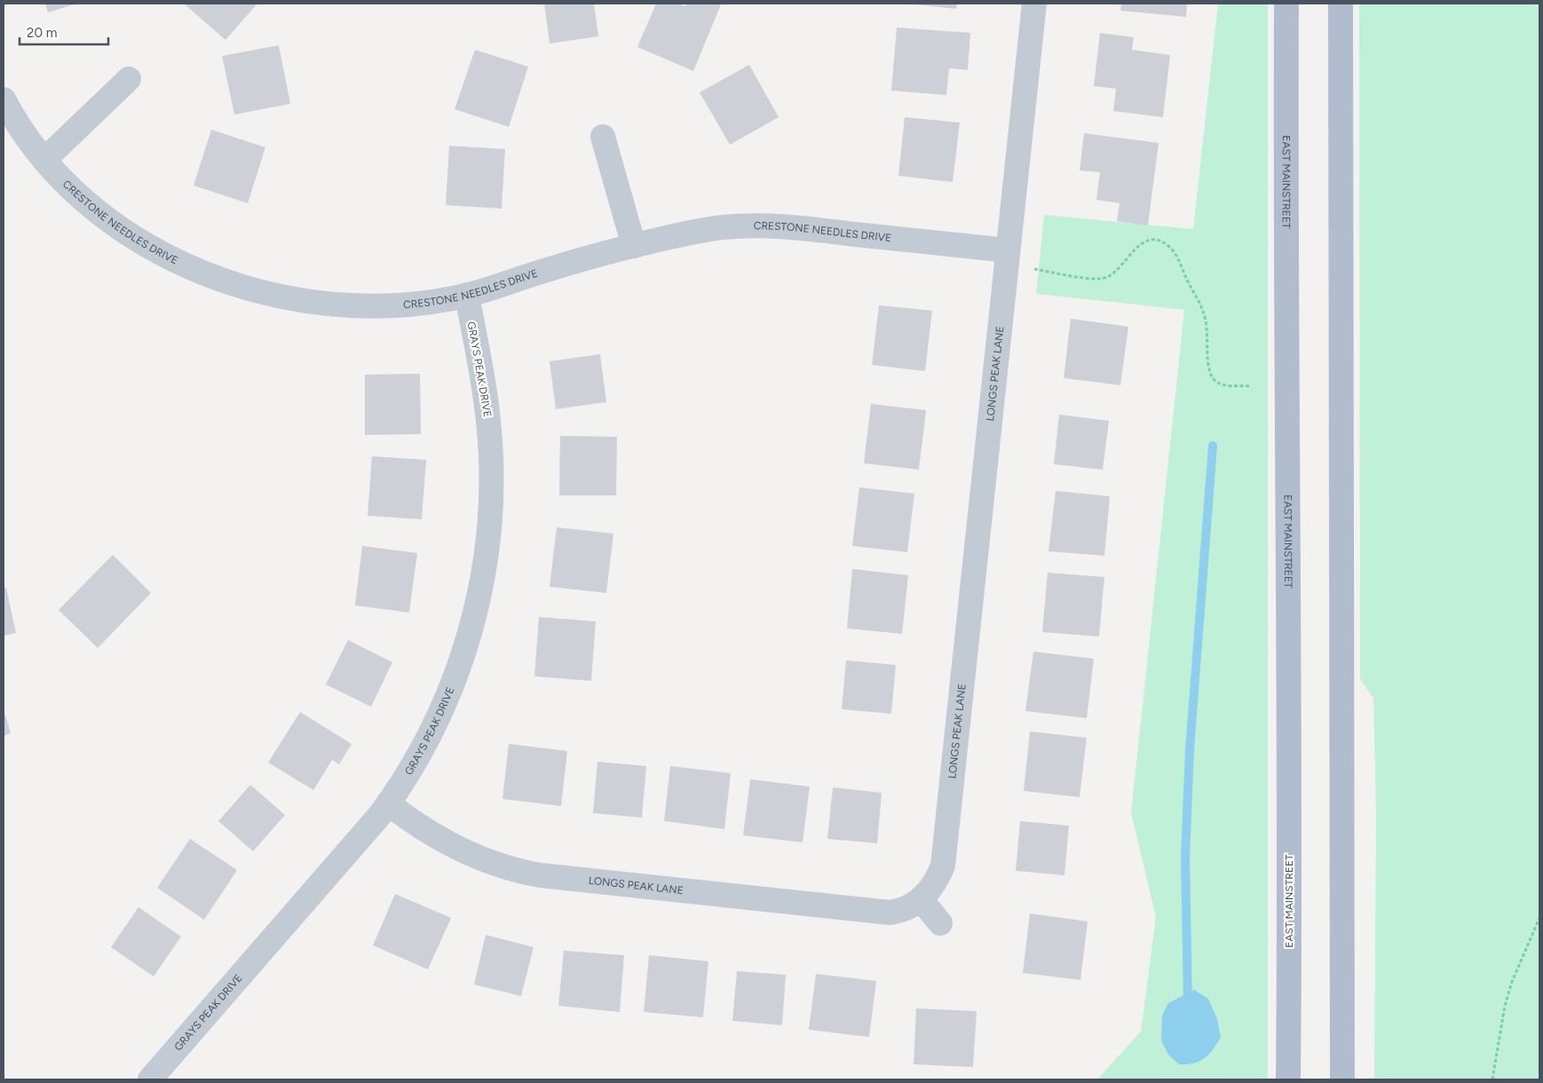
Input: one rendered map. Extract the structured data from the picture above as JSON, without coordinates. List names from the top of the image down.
{
  "streets": {
    "main road": ["EAST MAINSTREET"],
    "street": ["CRESTONE NEEDLES DRIVE", "GRAYS PEAK DRIVE", "LONGS PEAK LANE"]
  },
  "crossings": [
    ["CRESTONE NEEDLES DRIVE", "GRAYS PEAK DRIVE"],
    ["CRESTONE NEEDLES DRIVE", "LONGS PEAK LANE"],
    ["GRAYS PEAK DRIVE", "LONGS PEAK LANE"]
  ],
  "scale_bar": "20 m"
}
